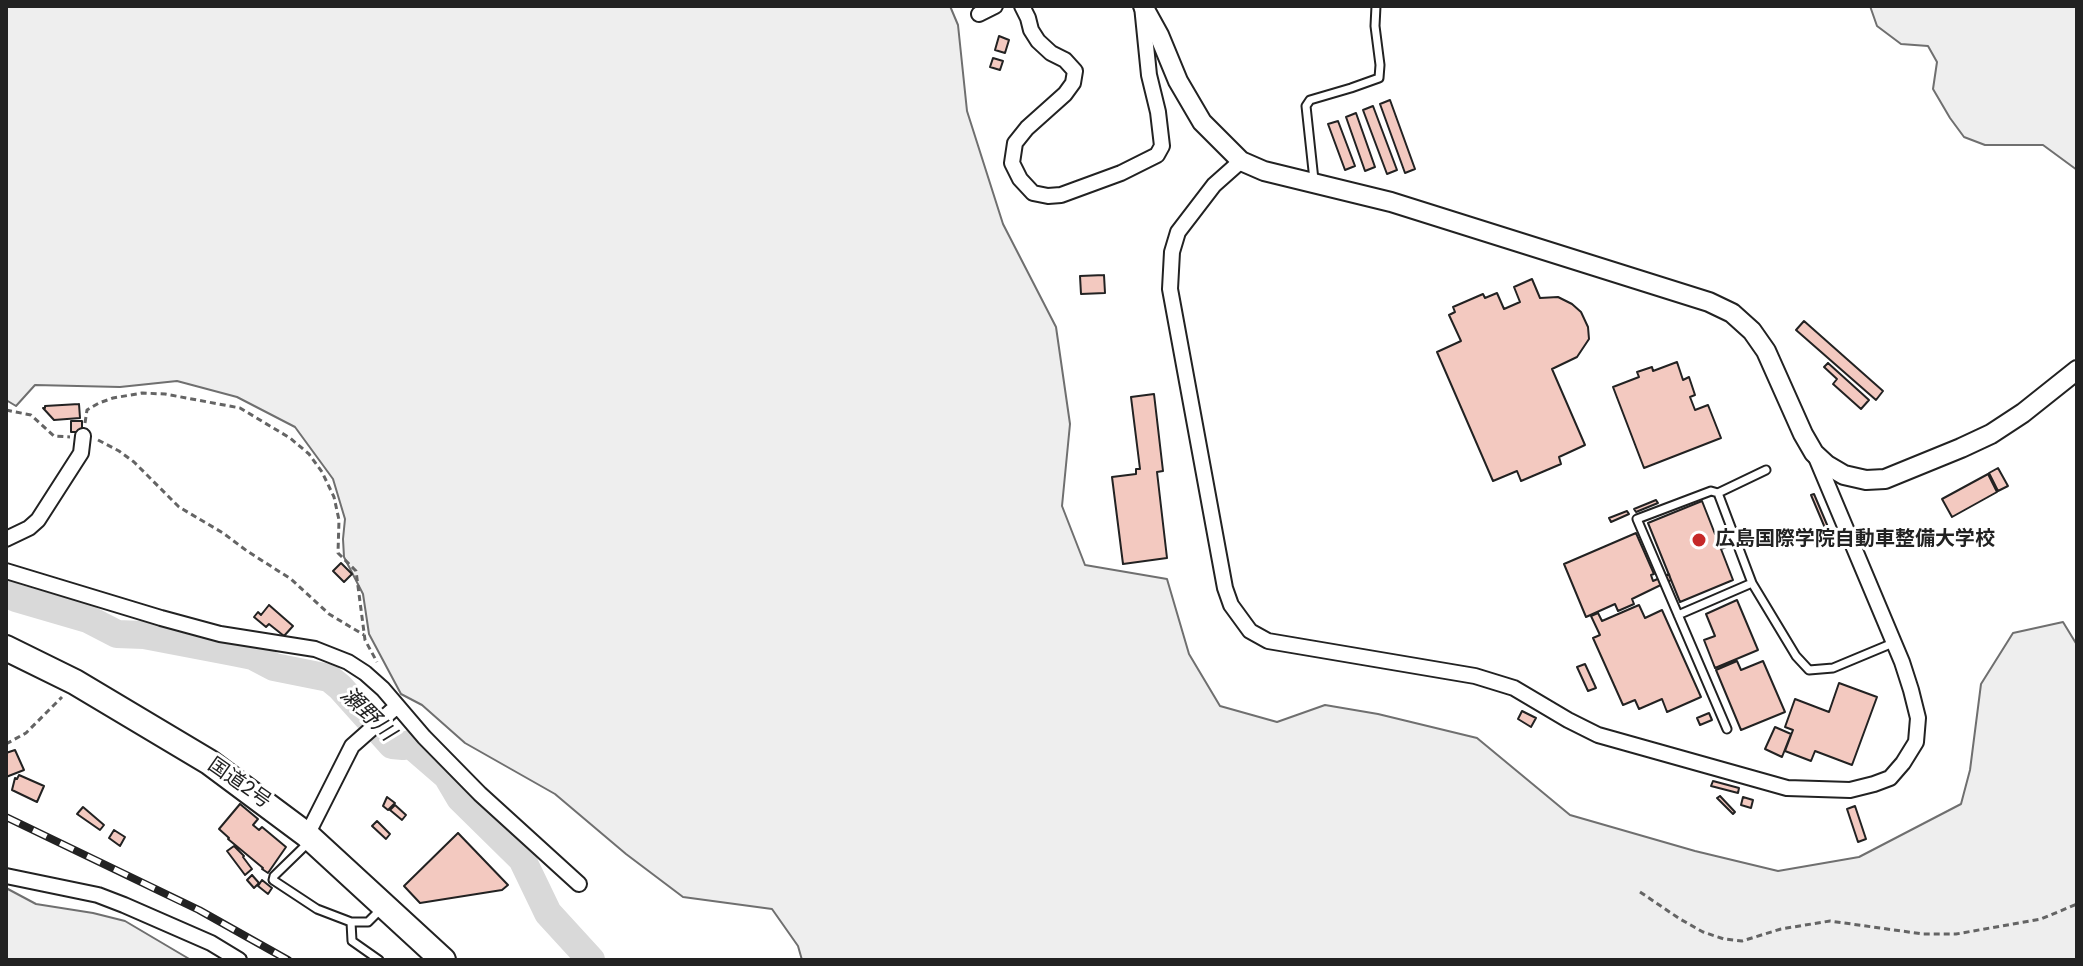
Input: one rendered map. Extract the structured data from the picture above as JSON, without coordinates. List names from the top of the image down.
{
  "streets": {
    "highway": ["国道2号"]
  },
  "water": ["瀬野川"],
  "places": ["広島国際学院自動車整備大学校"]
}
